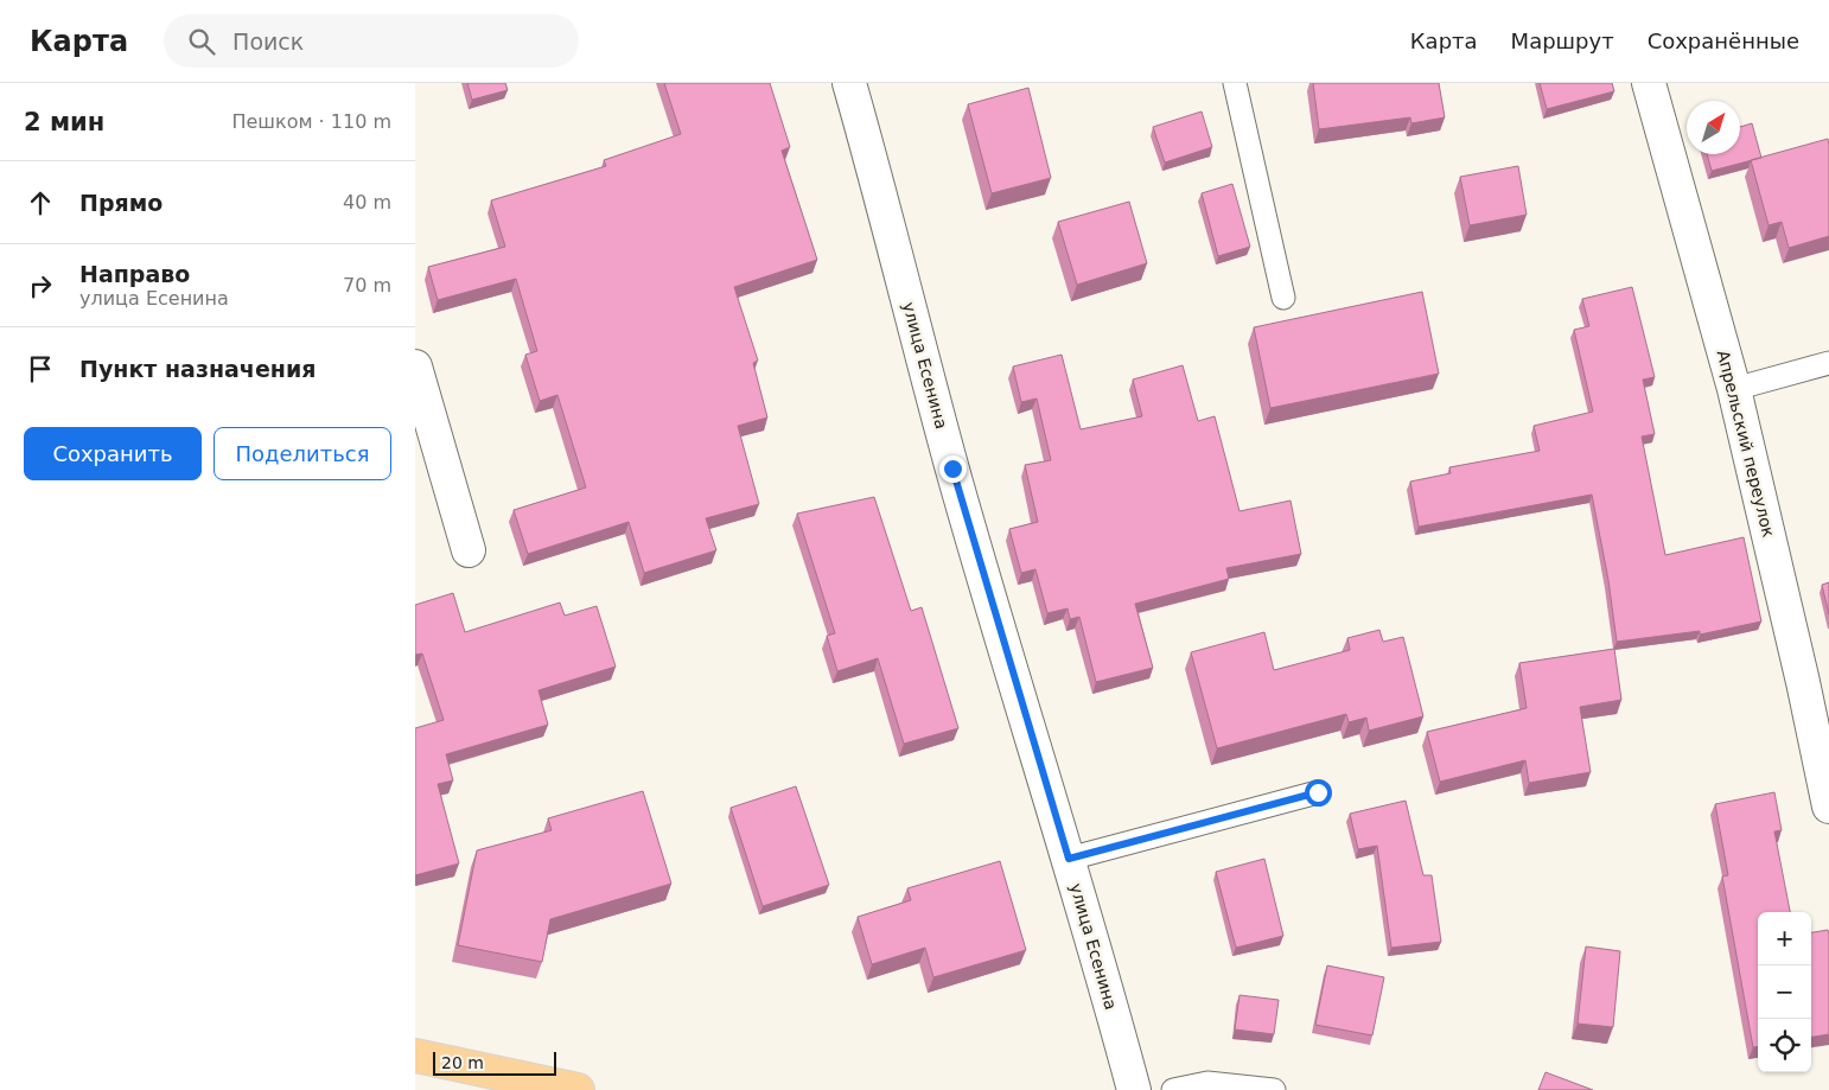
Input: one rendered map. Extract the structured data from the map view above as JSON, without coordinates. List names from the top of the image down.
{
  "streets": {
    "street": ["улица Есенина", "Апрельский переулок"]
  },
  "scale_bar": "20 m",
  "north": "top right",
  "page": {
    "header": "Карта",
    "search": "Поиск",
    "nav": ["Карта", "Маршрут", "Сохранённые"],
    "heading": ["2 мин", "Пешком · 110 m"],
    "list": [
      ["Прямо", "40 m"],
      ["Направо", "улица Есенина", "70 m"],
      "Пункт назначения"
    ],
    "buttons": ["Сохранить", "Поделиться"],
    "map_buttons": ["+", "−"],
    "scale": "20 m"
  }
}
